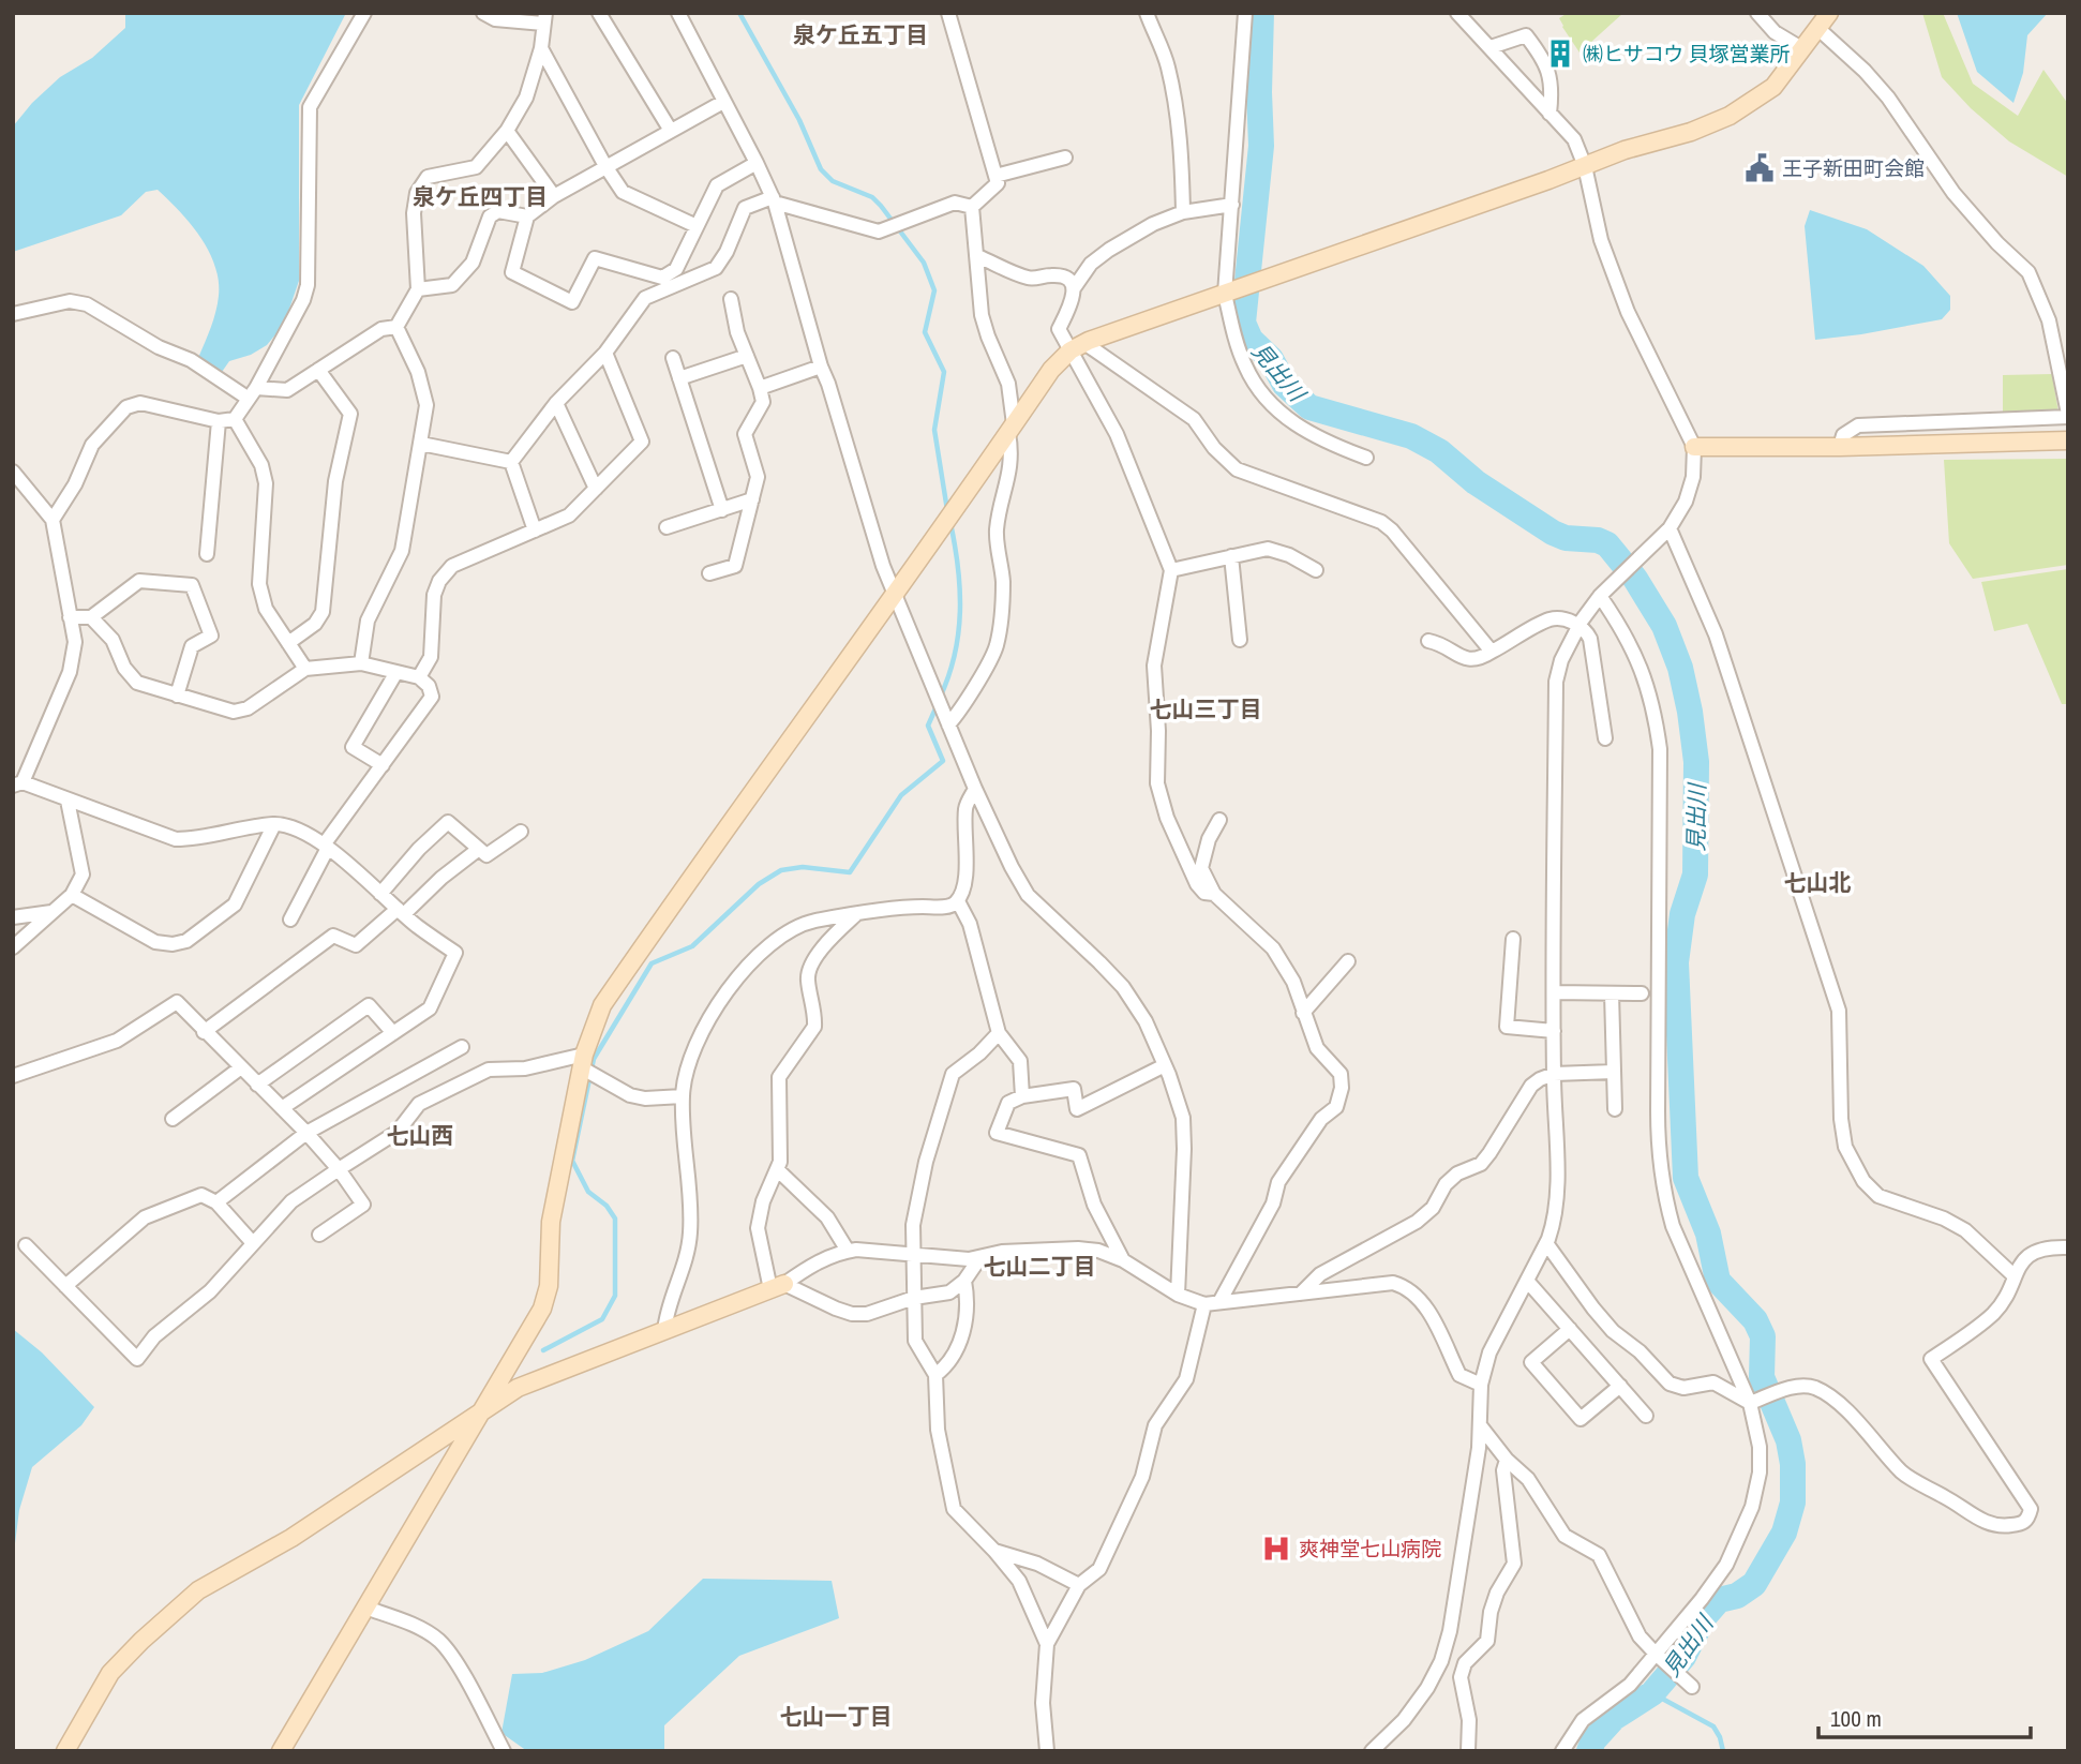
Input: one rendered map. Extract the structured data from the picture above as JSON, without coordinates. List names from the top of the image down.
{
  "districts": [
    "泉ケ丘五丁目",
    "泉ケ丘四丁目",
    "七山三丁目",
    "七山北",
    "七山西",
    "七山二丁目",
    "七山一丁目"
  ],
  "water": ["見出川"],
  "places": {
    "building": ["㈱ヒサコウ 貝塚営業所"],
    "public building": ["王子新田町会館"],
    "hospital": ["爽神堂七山病院"]
  },
  "scale_bar": "100 m"
}
